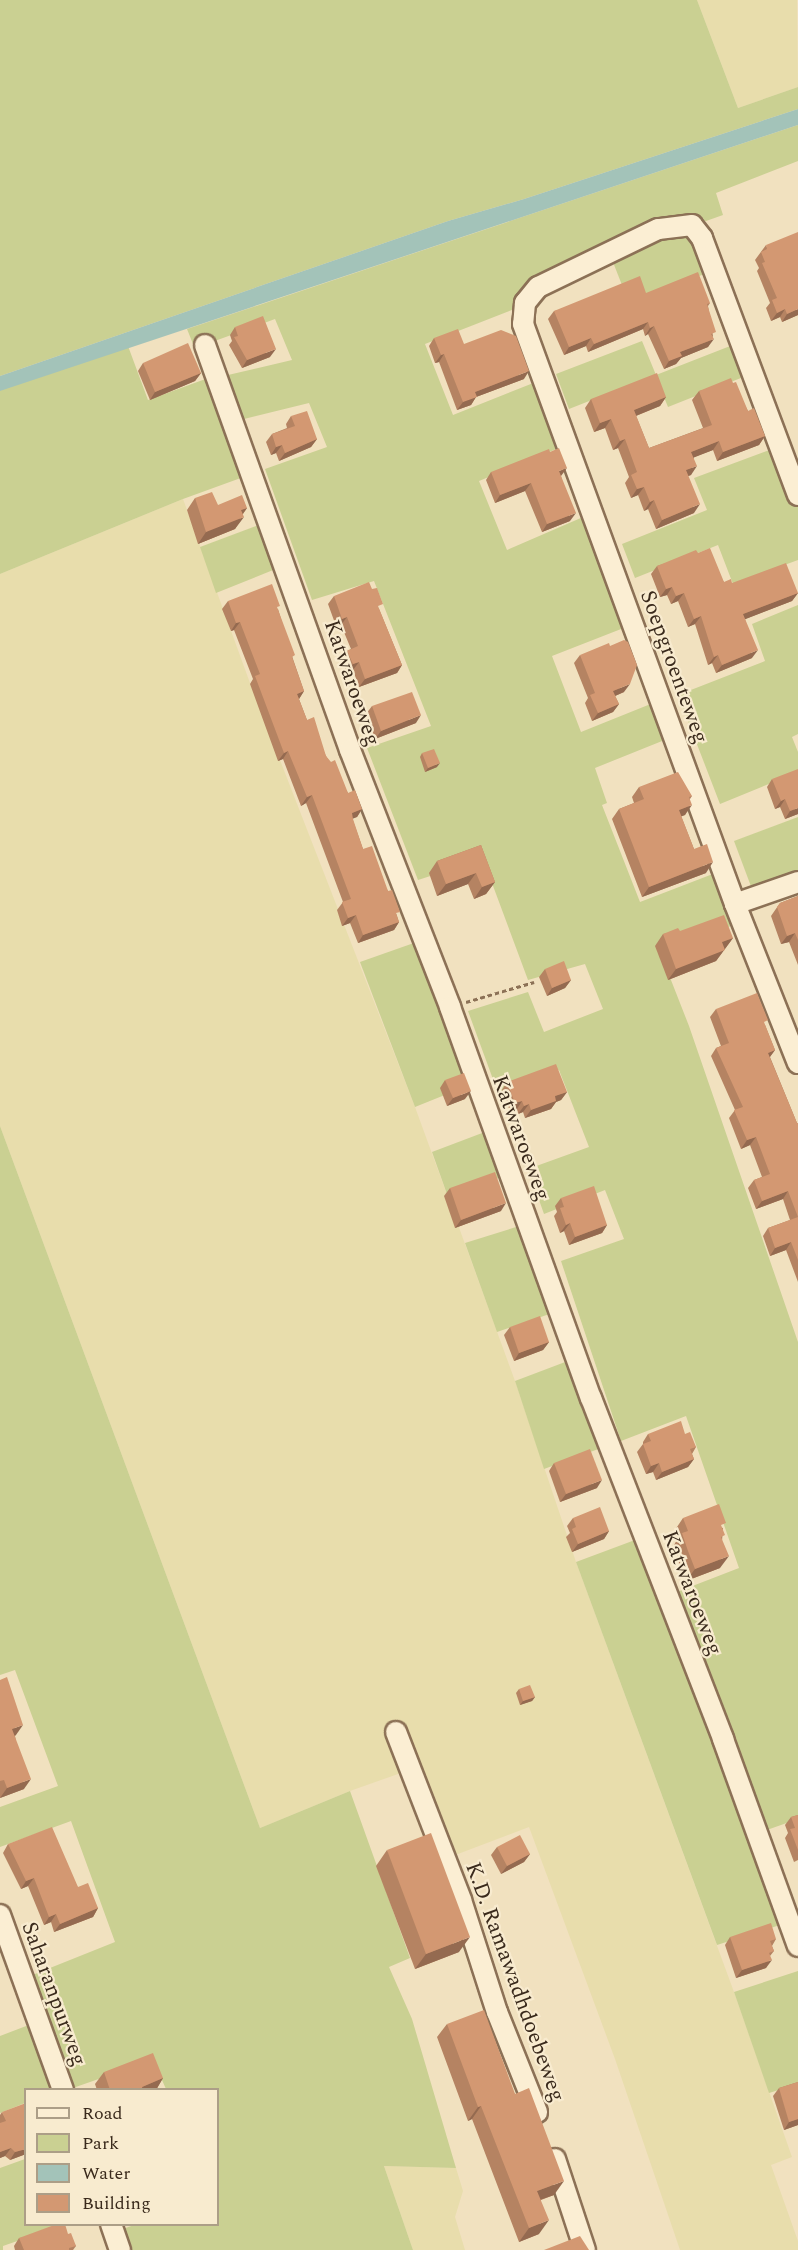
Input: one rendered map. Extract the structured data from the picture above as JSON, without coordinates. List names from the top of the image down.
{
  "streets": {
    "street": [
      "Soepgroenteweg",
      "Katwaroeweg",
      "K.D. Ramawadhdoebeweg",
      "Saharanpurweg"
    ]
  },
  "legend": [
    "Road",
    "Park",
    "Water",
    "Building"
  ]
}
